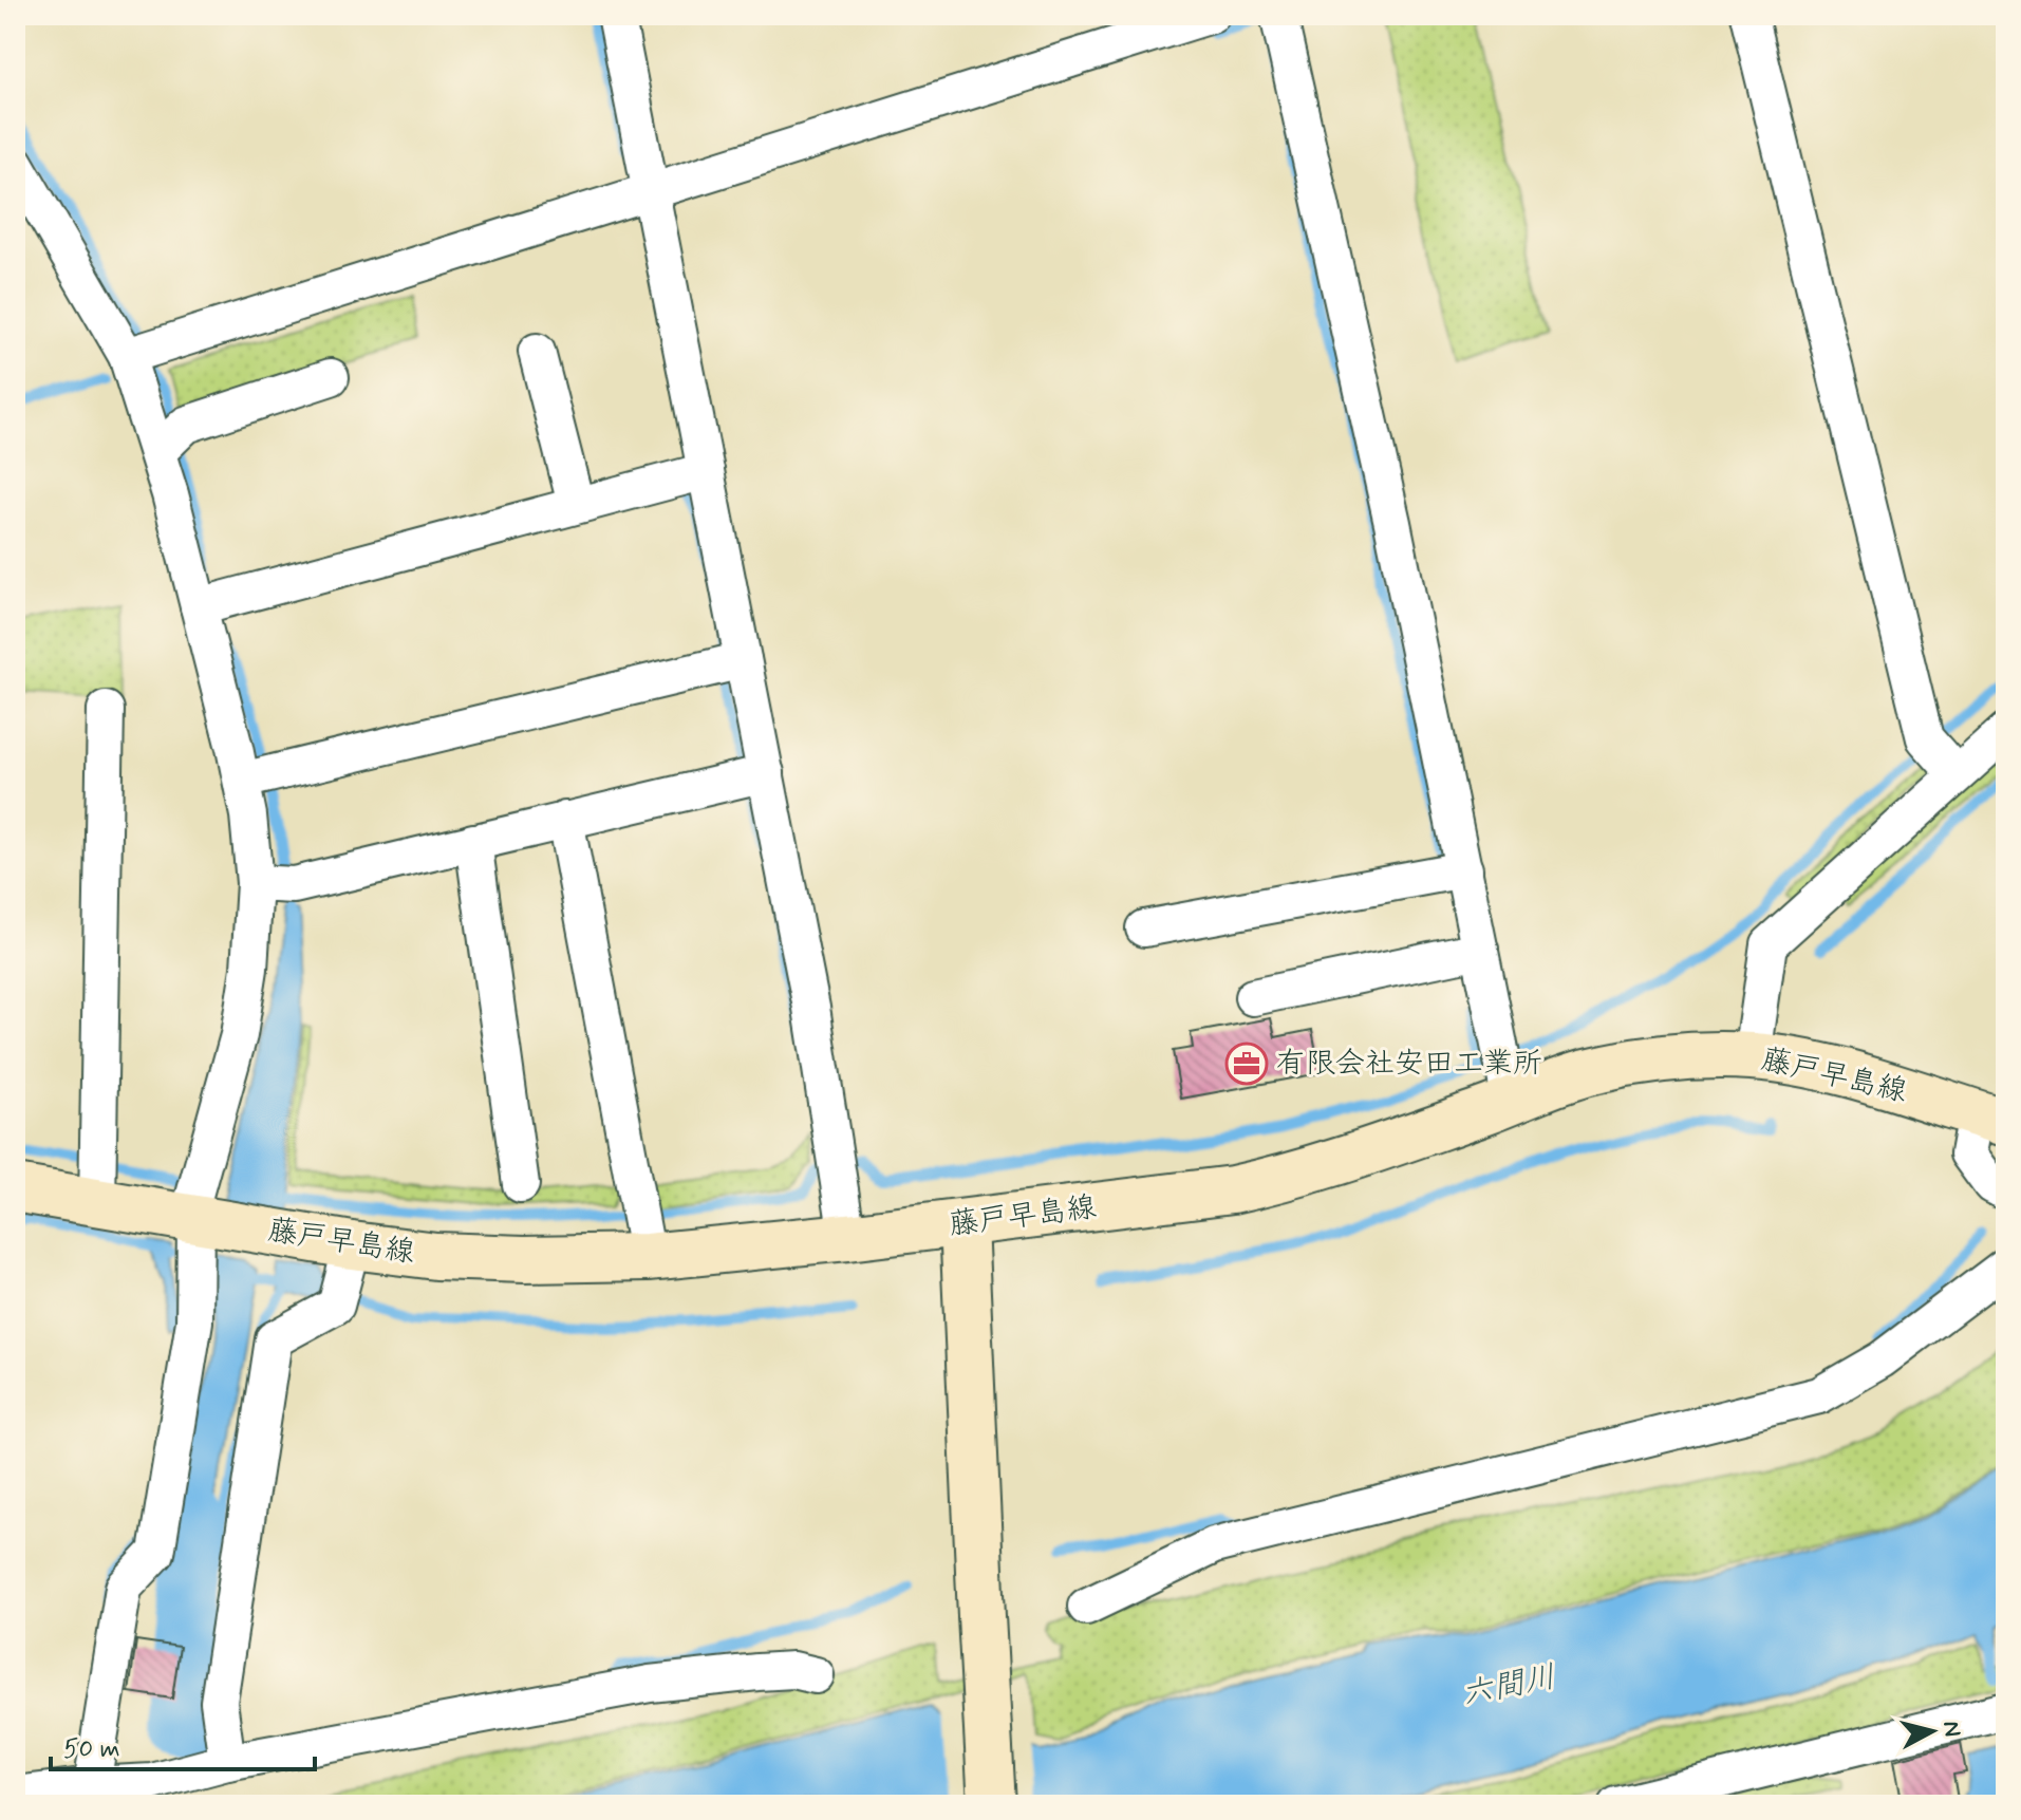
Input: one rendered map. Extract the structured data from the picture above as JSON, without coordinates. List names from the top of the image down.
{
  "streets": {
    "main road": ["藤戸早島線"]
  },
  "water": ["六間川"],
  "places": {
    "office": ["有限会社安田工業所"]
  },
  "scale_bar": "50 m",
  "north": "right"
}
